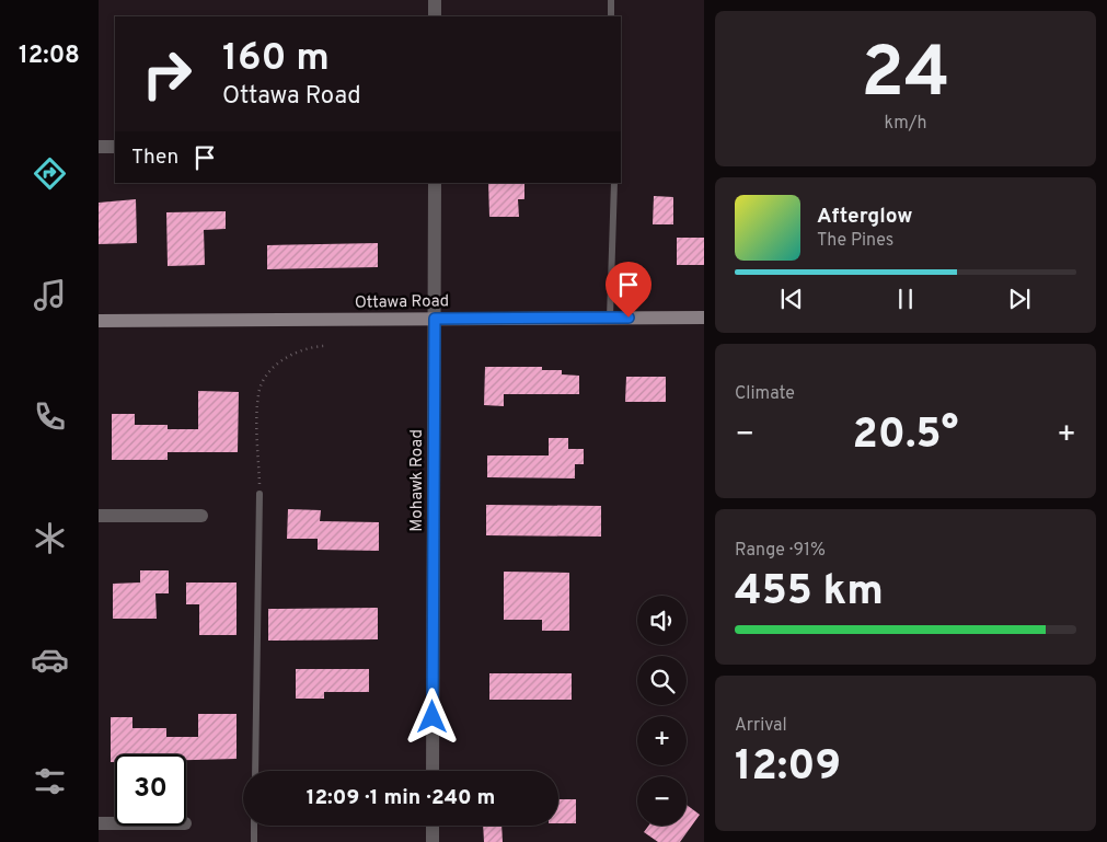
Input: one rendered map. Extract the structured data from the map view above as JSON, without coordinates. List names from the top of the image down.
{
  "streets": {
    "street": ["Ottawa Road", "Mohawk Road"]
  },
  "crossings": [
    ["Ottawa Road", "Mohawk Road"]
  ],
  "page": {
    "tabs": "12:08",
    "tile": [
      ["24", "km/h"],
      "Climate",
      ["Range · 91%", "455 km"],
      ["Arrival", "12:09"]
    ],
    "turn": ["160 m", "Ottawa Road"],
    "then": "Then",
    "song": ["Afterglow", "The Pines"],
    "heat": ["−", "20.5°", "+"],
    "map_buttons": ["+", "−"],
    "limit": "30",
    "trip": "12:09 · 1 min · 240 m"
  }
}
